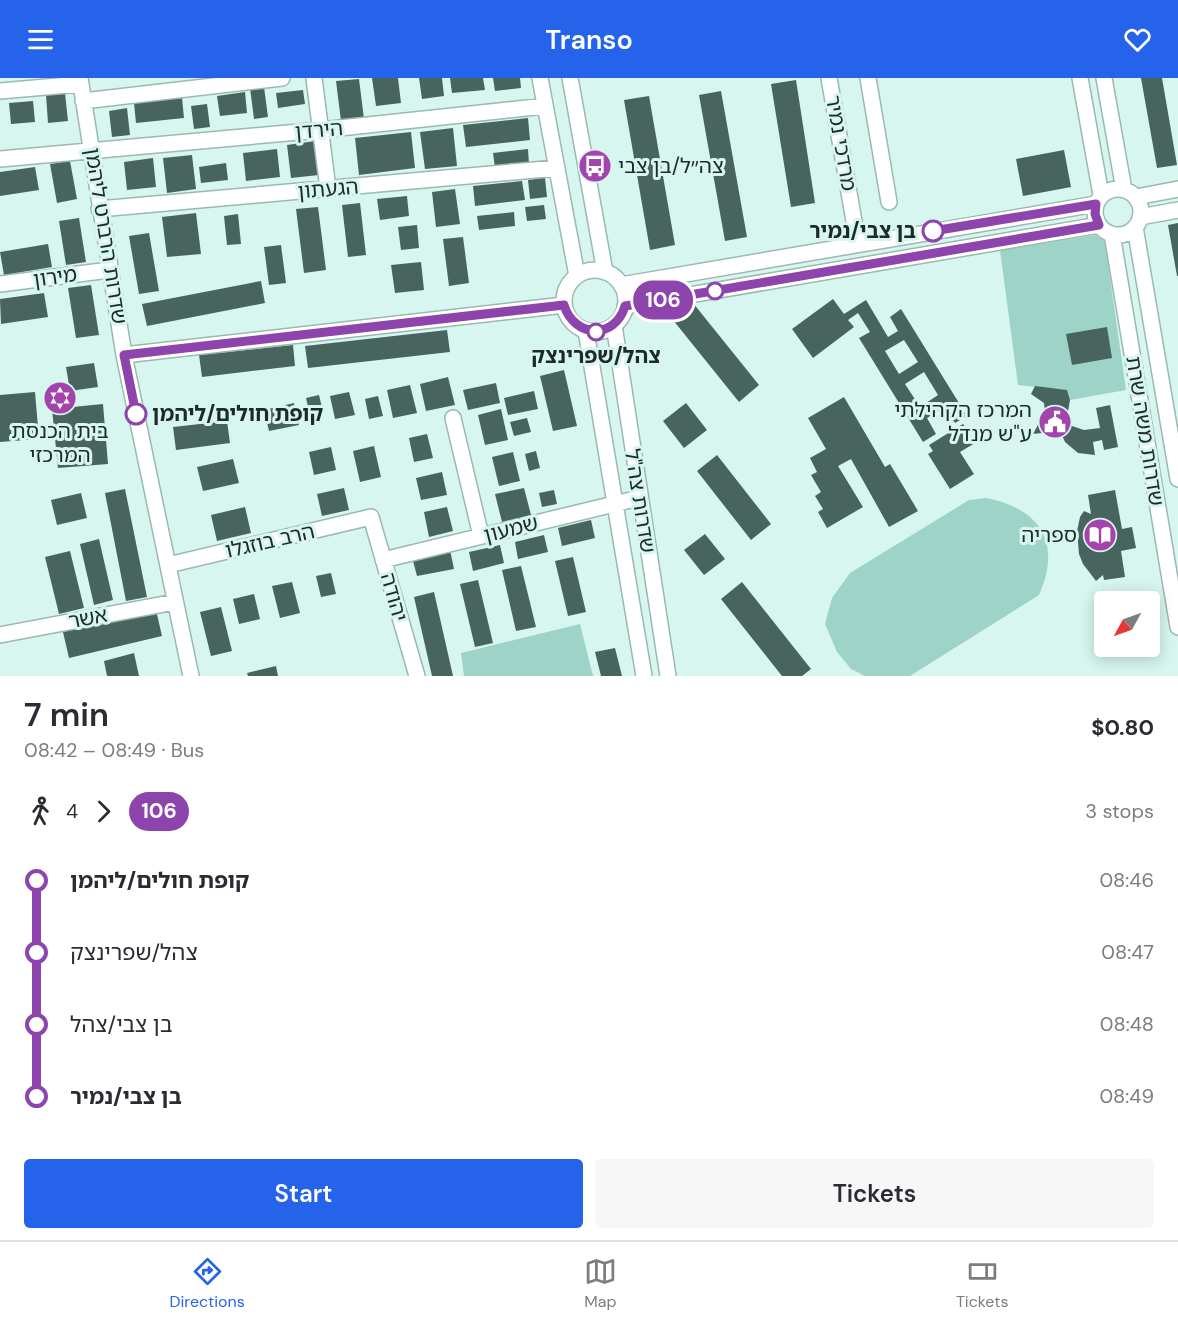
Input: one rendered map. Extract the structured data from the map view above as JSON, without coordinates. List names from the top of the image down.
{
  "streets": {
    "street": [
      "הירדן",
      "מרדכי נמיר",
      "הגעתון",
      "שדרות הרברט ליהמן",
      "מירון",
      "שדרות משה שרת",
      "שדרות צה\"ל",
      "שמעון",
      "הרב בוזגלו",
      "יהודה",
      "אשר"
    ]
  },
  "crossings": [
    ["הירדן", "שדרות הרברט ליהמן"],
    ["הגעתון", "שדרות הרברט ליהמן"],
    ["שדרות הרברט ליהמן", "מירון"],
    ["שדרות הרברט ליהמן", "הרב בוזגלו"],
    ["שדרות הרברט ליהמן", "אשר"],
    ["שדרות צה\"ל", "שמעון"],
    ["שמעון", "יהודה"],
    ["הרב בוזגלו", "יהודה"]
  ],
  "places": {
    "bus stop": ["צה״ל/בן צבי"],
    "other": ["בן צבי/נמיר", "צהל/שפרינצק", "קופת חולים/ליהמן"],
    "synagogue": ["בית הכנסת המרכזי"],
    "public building": ["המרכז הקהילתי ע\"ש מנדל"],
    "library": ["ספריה"]
  },
  "lines": ["bus line 106"],
  "north": "bottom left",
  "page": {
    "header": "Transo",
    "on_map": "106",
    "heading": ["7 min", "08:42 – 08:49 · Bus", "$0.80"],
    "legs": ["4", "106", "3 stops"],
    "list": [
      {
        "name": "קופת חולים/ליהמן",
        "value": "08:46"
      },
      {
        "name": "צהל/שפרינצק",
        "value": "08:47"
      },
      {
        "name": "בן צבי/צהל",
        "value": "08:48"
      },
      {
        "name": "בן צבי/נמיר",
        "value": "08:49"
      }
    ],
    "buttons": ["Start", "Tickets"],
    "tabs": ["Directions", "Map", "Tickets"]
  }
}
